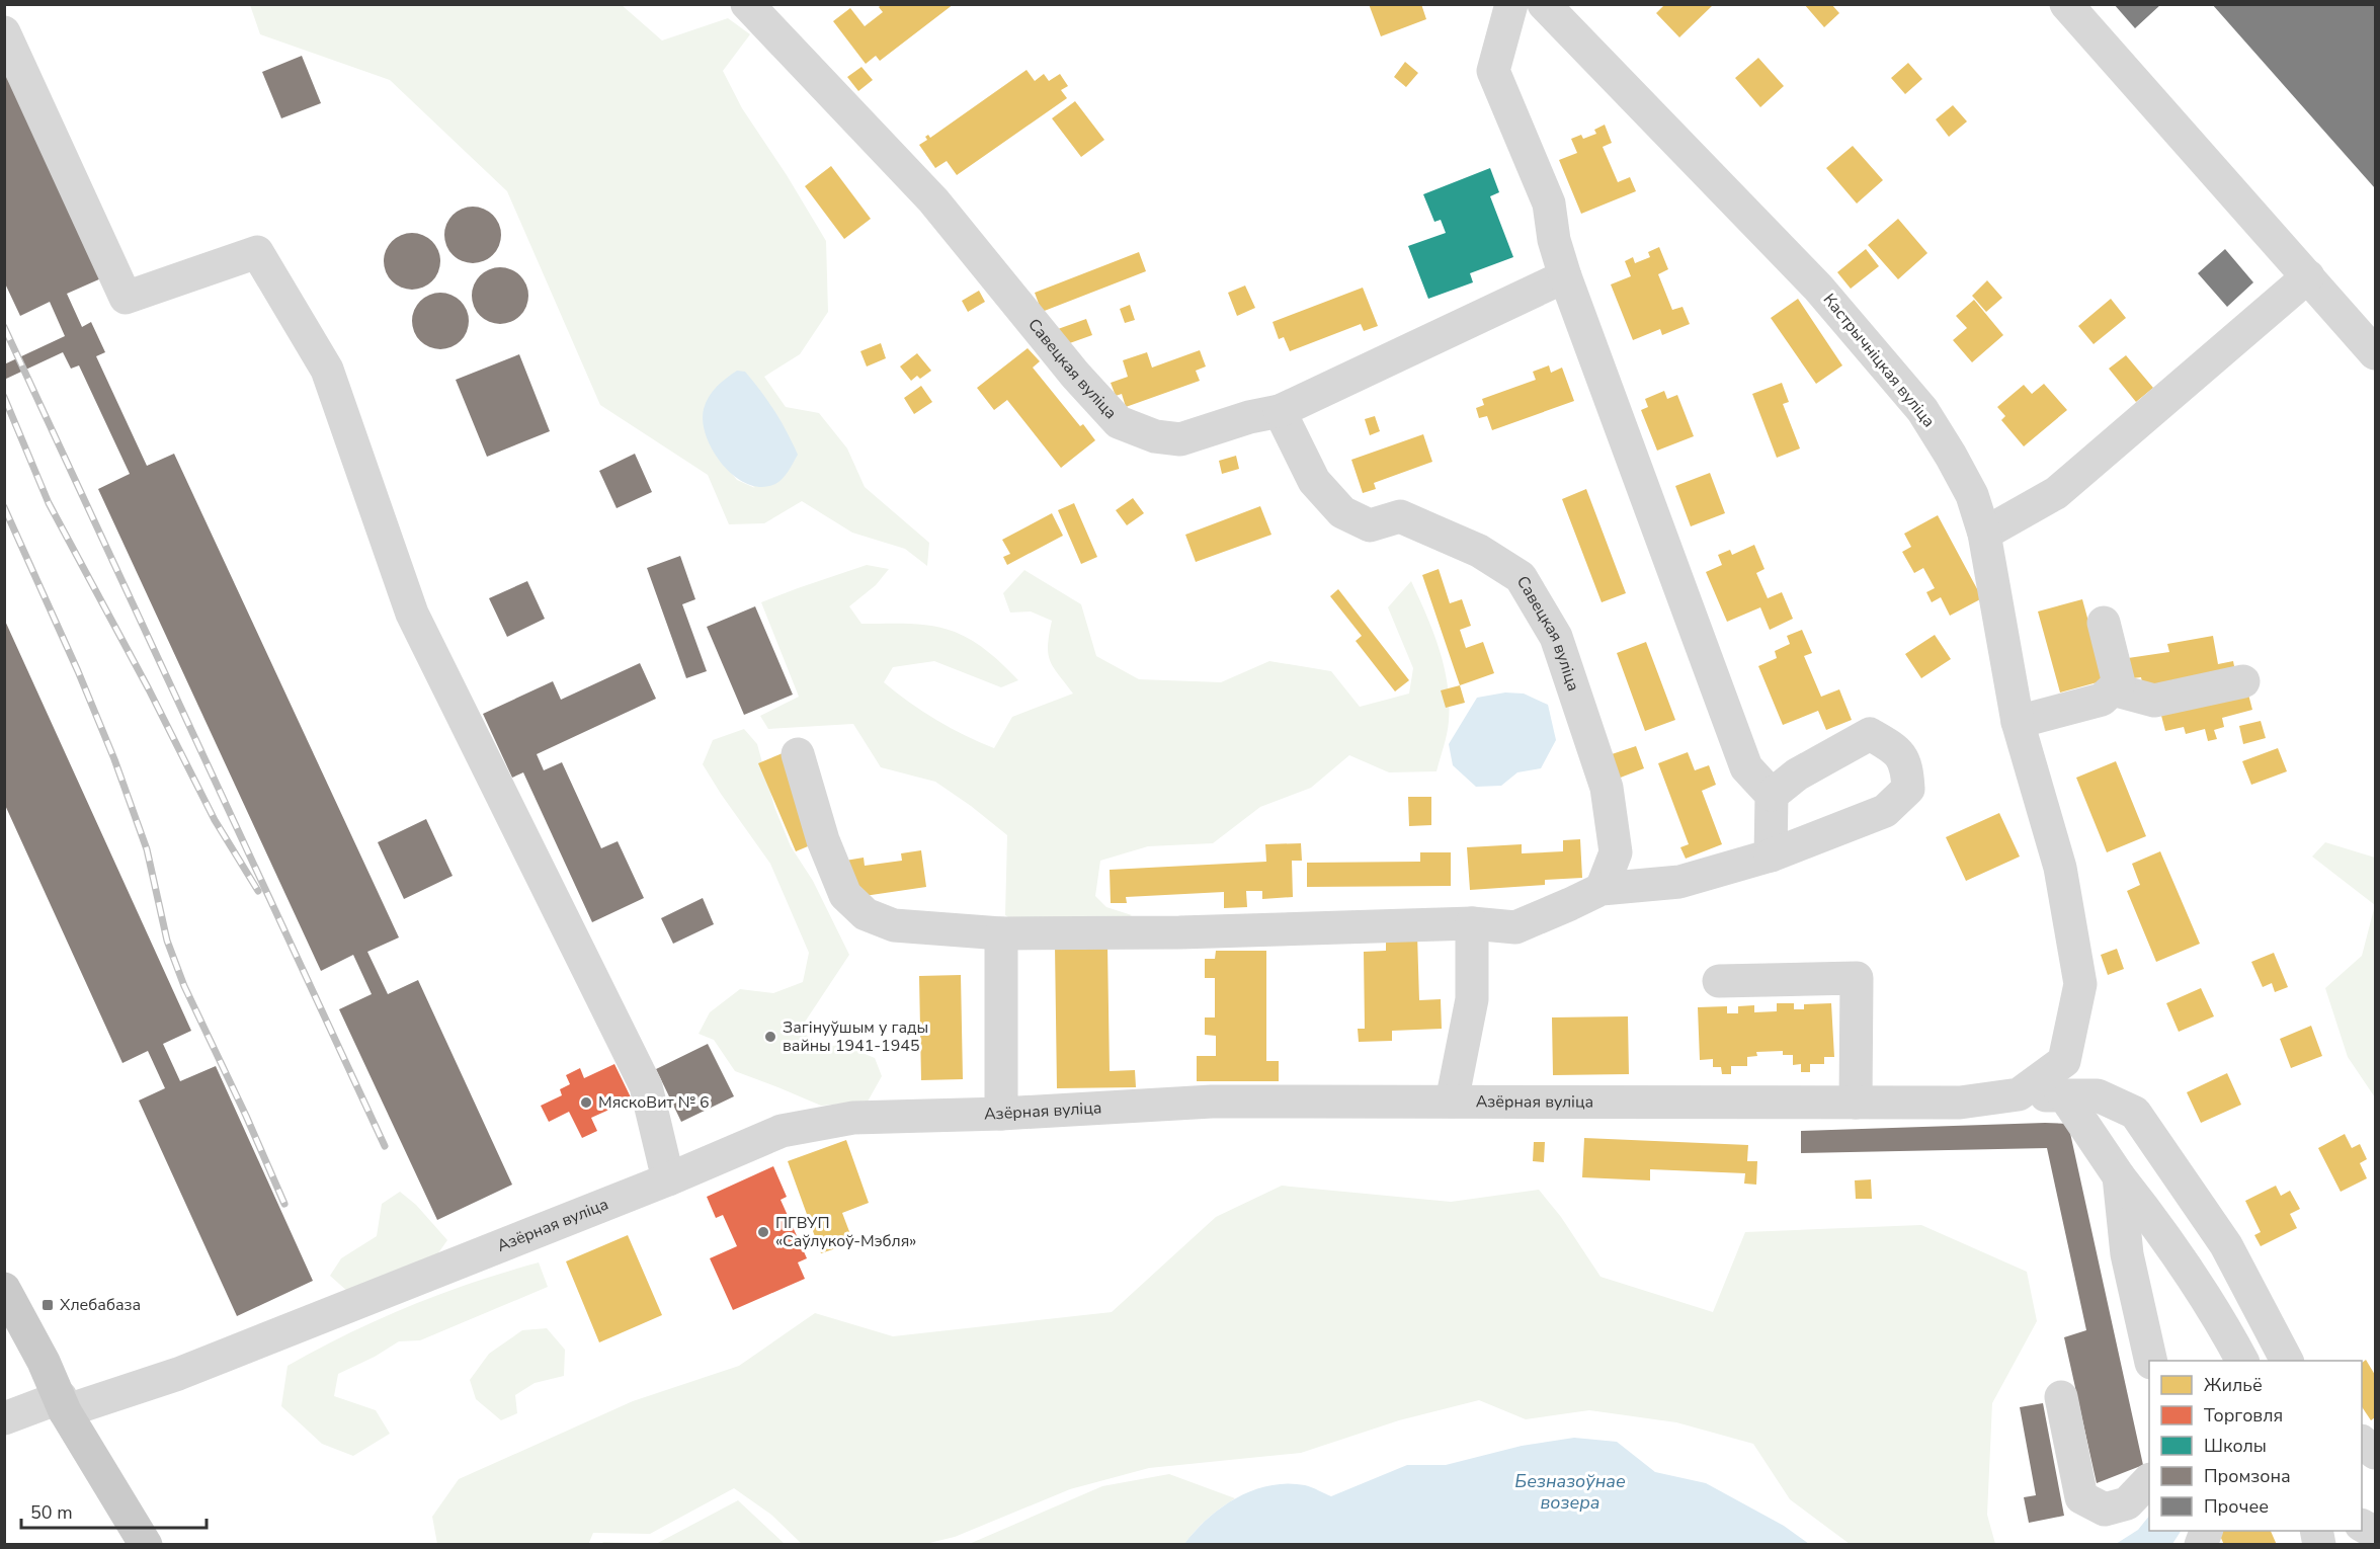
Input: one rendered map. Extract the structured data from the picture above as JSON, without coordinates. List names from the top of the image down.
{
  "streets": {
    "street": ["Кастрычніцкая вуліца", "Савецкая вуліца", "Азёрная вуліца"]
  },
  "crossings": [
    ["Кастрычніцкая вуліца", "Азёрная вуліца"]
  ],
  "water": ["Безназоўнае возера"],
  "places": {
    "other": ["Загінуўшым у гады вайны 1941-1945", "МяскоВит № 6", "ПГВУП «Саўлукоў-Мэбля»"],
    "transit": ["Хлебабаза"]
  },
  "legend": [
    "Жильё",
    "Торговля",
    "Школы",
    "Промзона",
    "Прочее"
  ],
  "scale_bar": "50 m"
}
